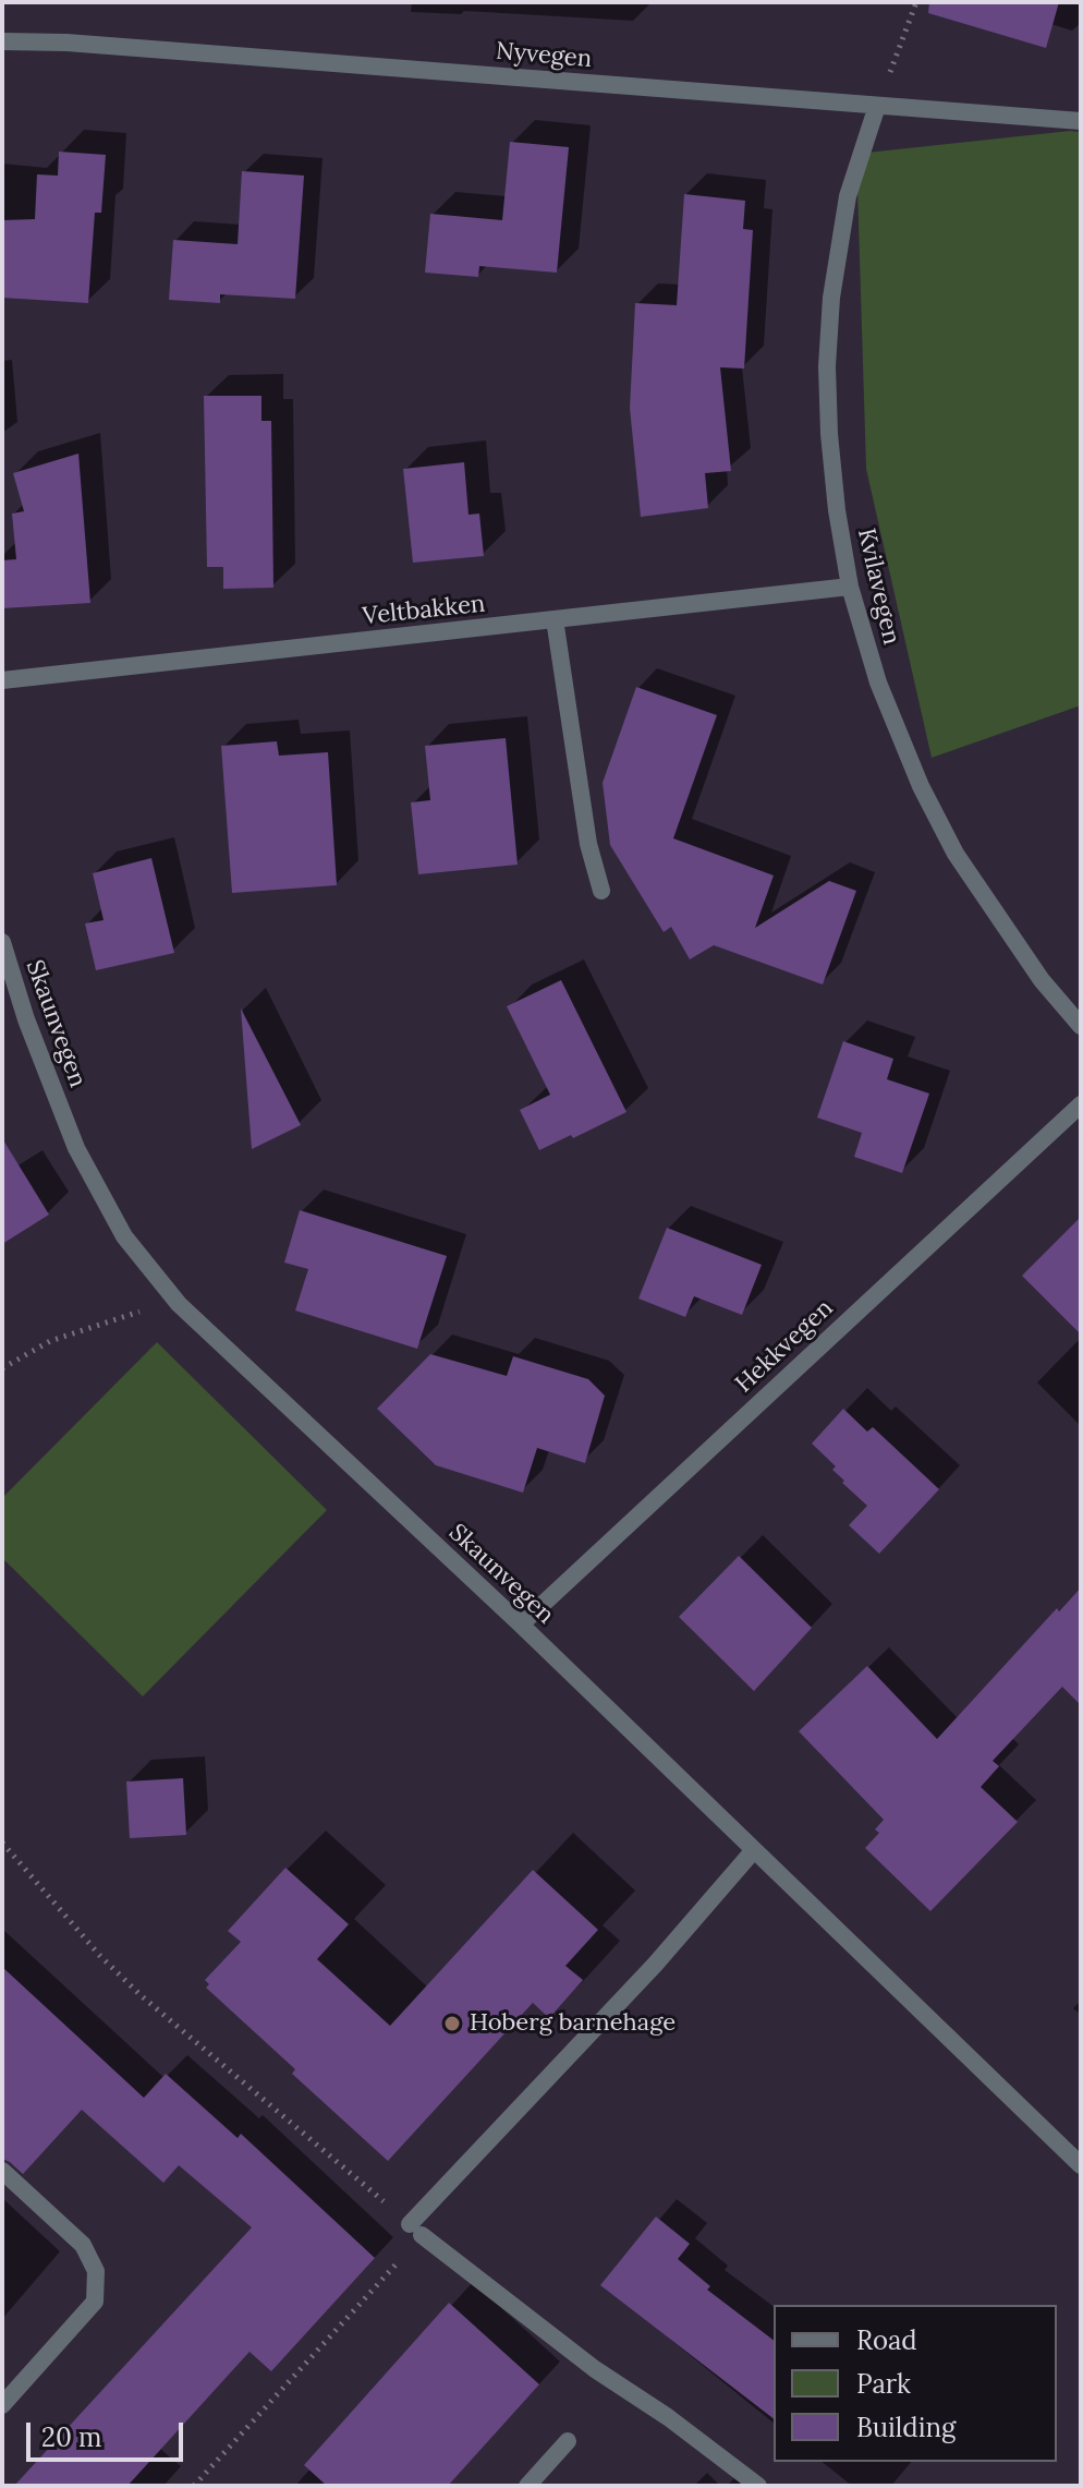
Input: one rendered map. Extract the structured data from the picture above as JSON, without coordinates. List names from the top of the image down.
{
  "streets": {
    "street": [
      "Nyvegen",
      "Kvilavegen",
      "Veltbakken",
      "Skaunvegen",
      "Hekkvegen"
    ]
  },
  "crossings": [
    ["Nyvegen", "Kvilavegen"],
    ["Kvilavegen", "Veltbakken"],
    ["Skaunvegen", "Hekkvegen"]
  ],
  "places": ["Hoberg barnehage"],
  "legend": ["Road", "Park", "Building"],
  "scale_bar": "20 m"
}
